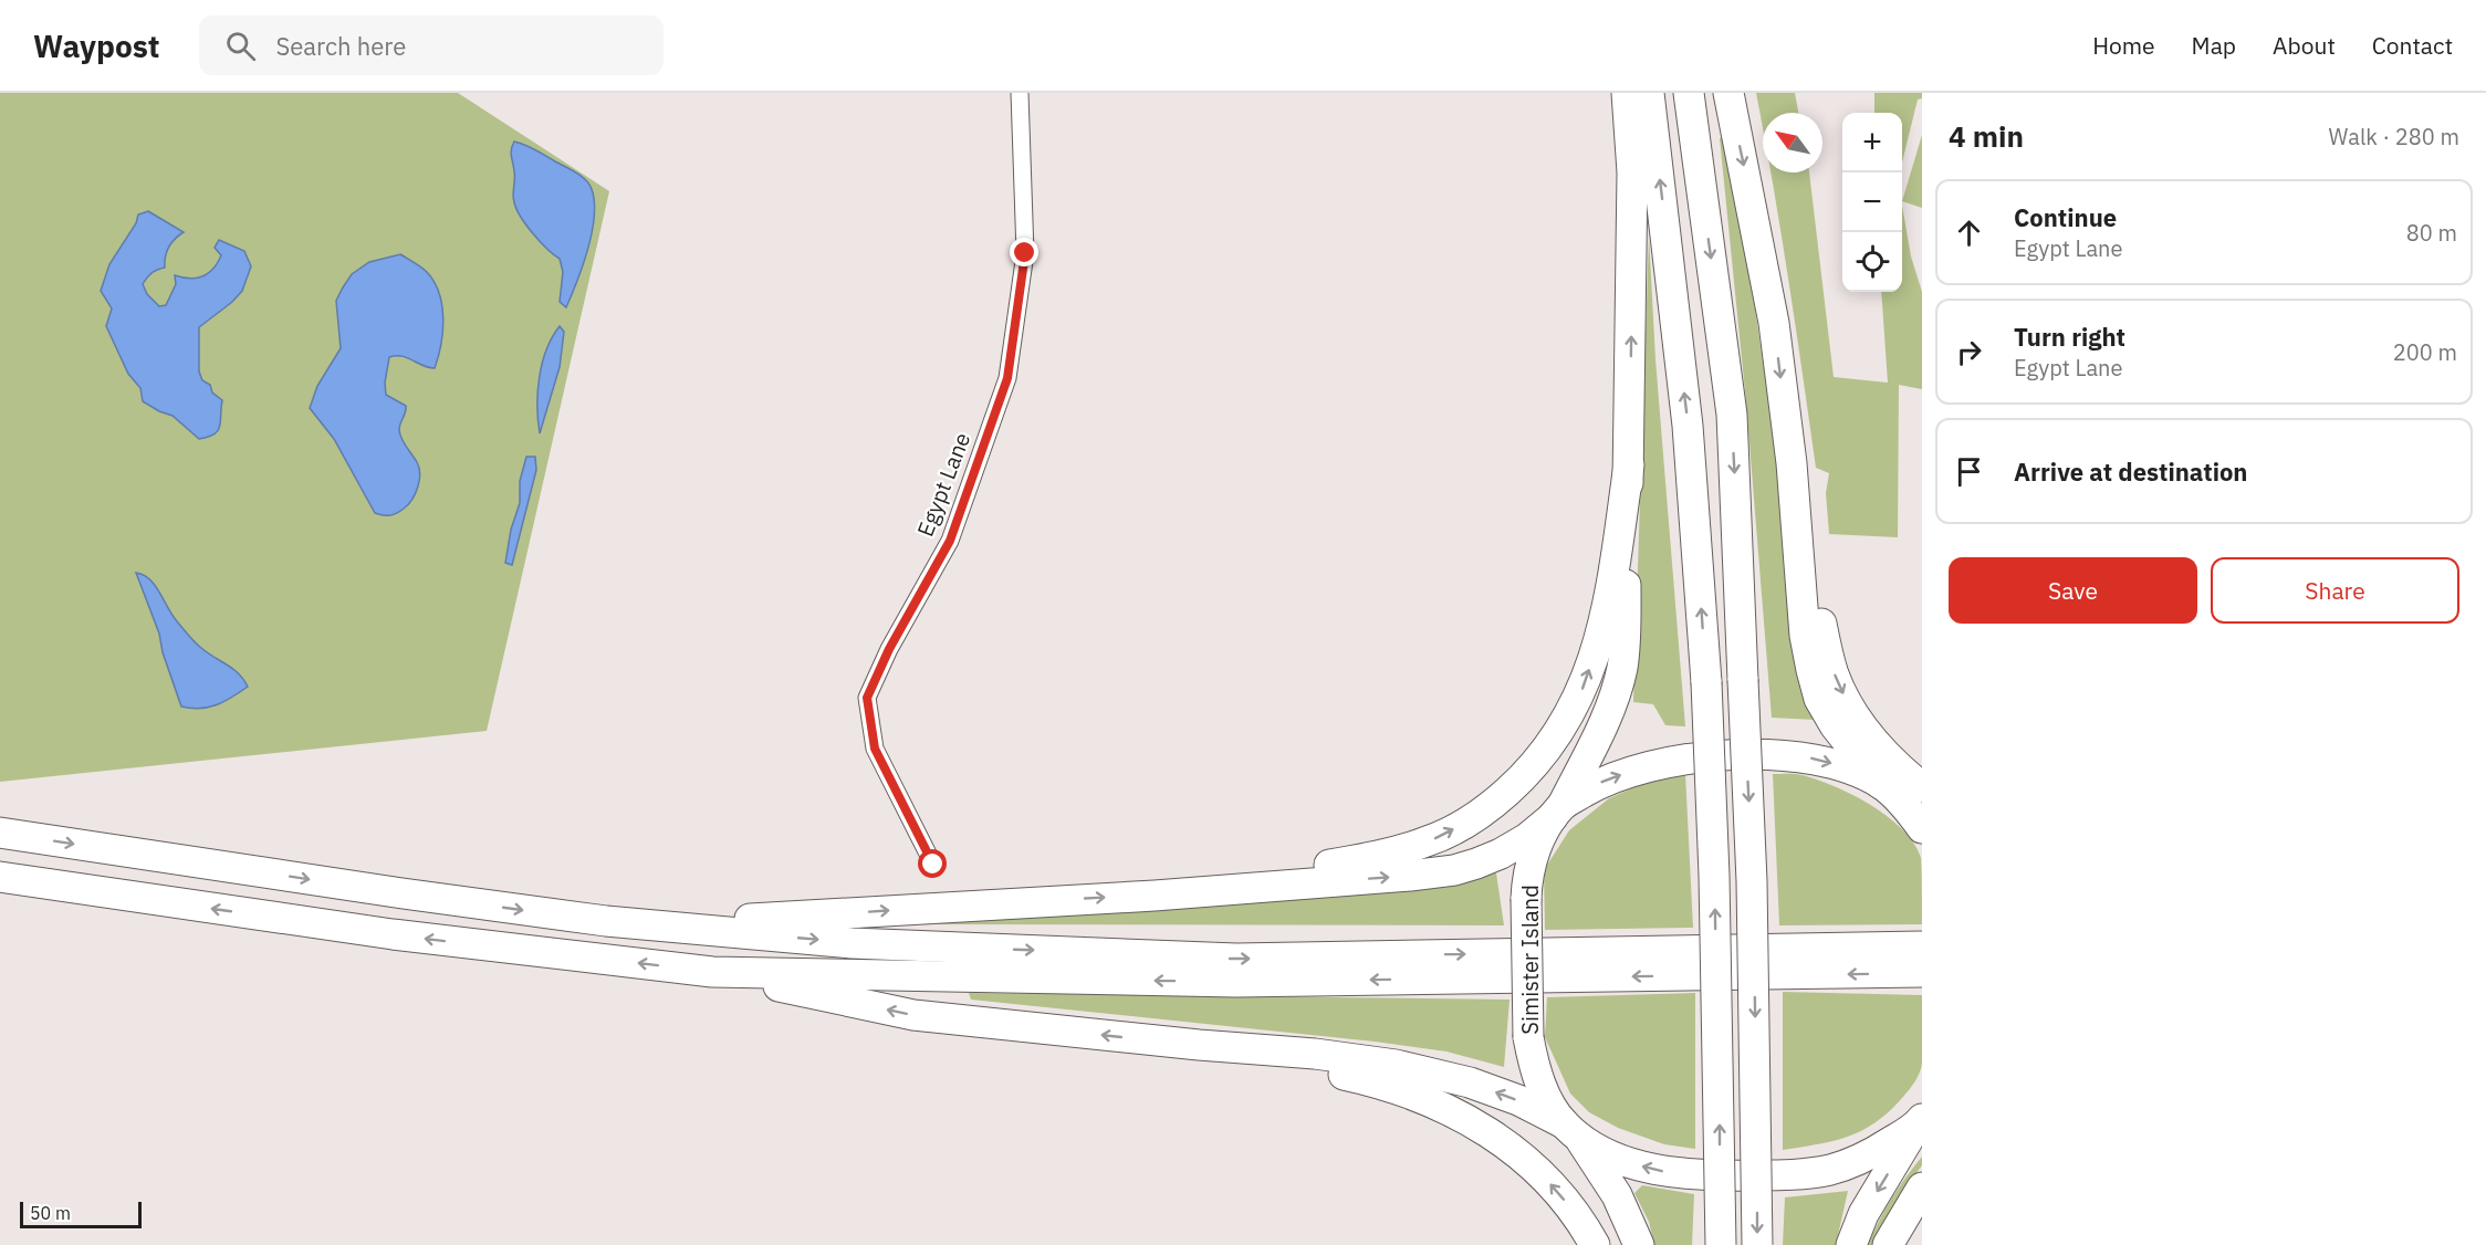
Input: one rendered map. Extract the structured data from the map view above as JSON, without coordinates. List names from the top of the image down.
{
  "streets": {
    "highway": ["Simister Island"],
    "street": ["Egypt Lane"]
  },
  "scale_bar": "50 m",
  "north": "top left",
  "page": {
    "header": "Waypost",
    "search": "Search here",
    "nav": [
      "Home",
      "Map",
      "About",
      "Contact"
    ],
    "heading": ["4 min", "Walk · 280 m"],
    "map_buttons": ["+", "−"],
    "list": [
      ["Continue", "Egypt Lane", "80 m"],
      ["Turn right", "Egypt Lane", "200 m"],
      "Arrive at destination"
    ],
    "buttons": ["Save", "Share"],
    "scale": "50 m"
  }
}
